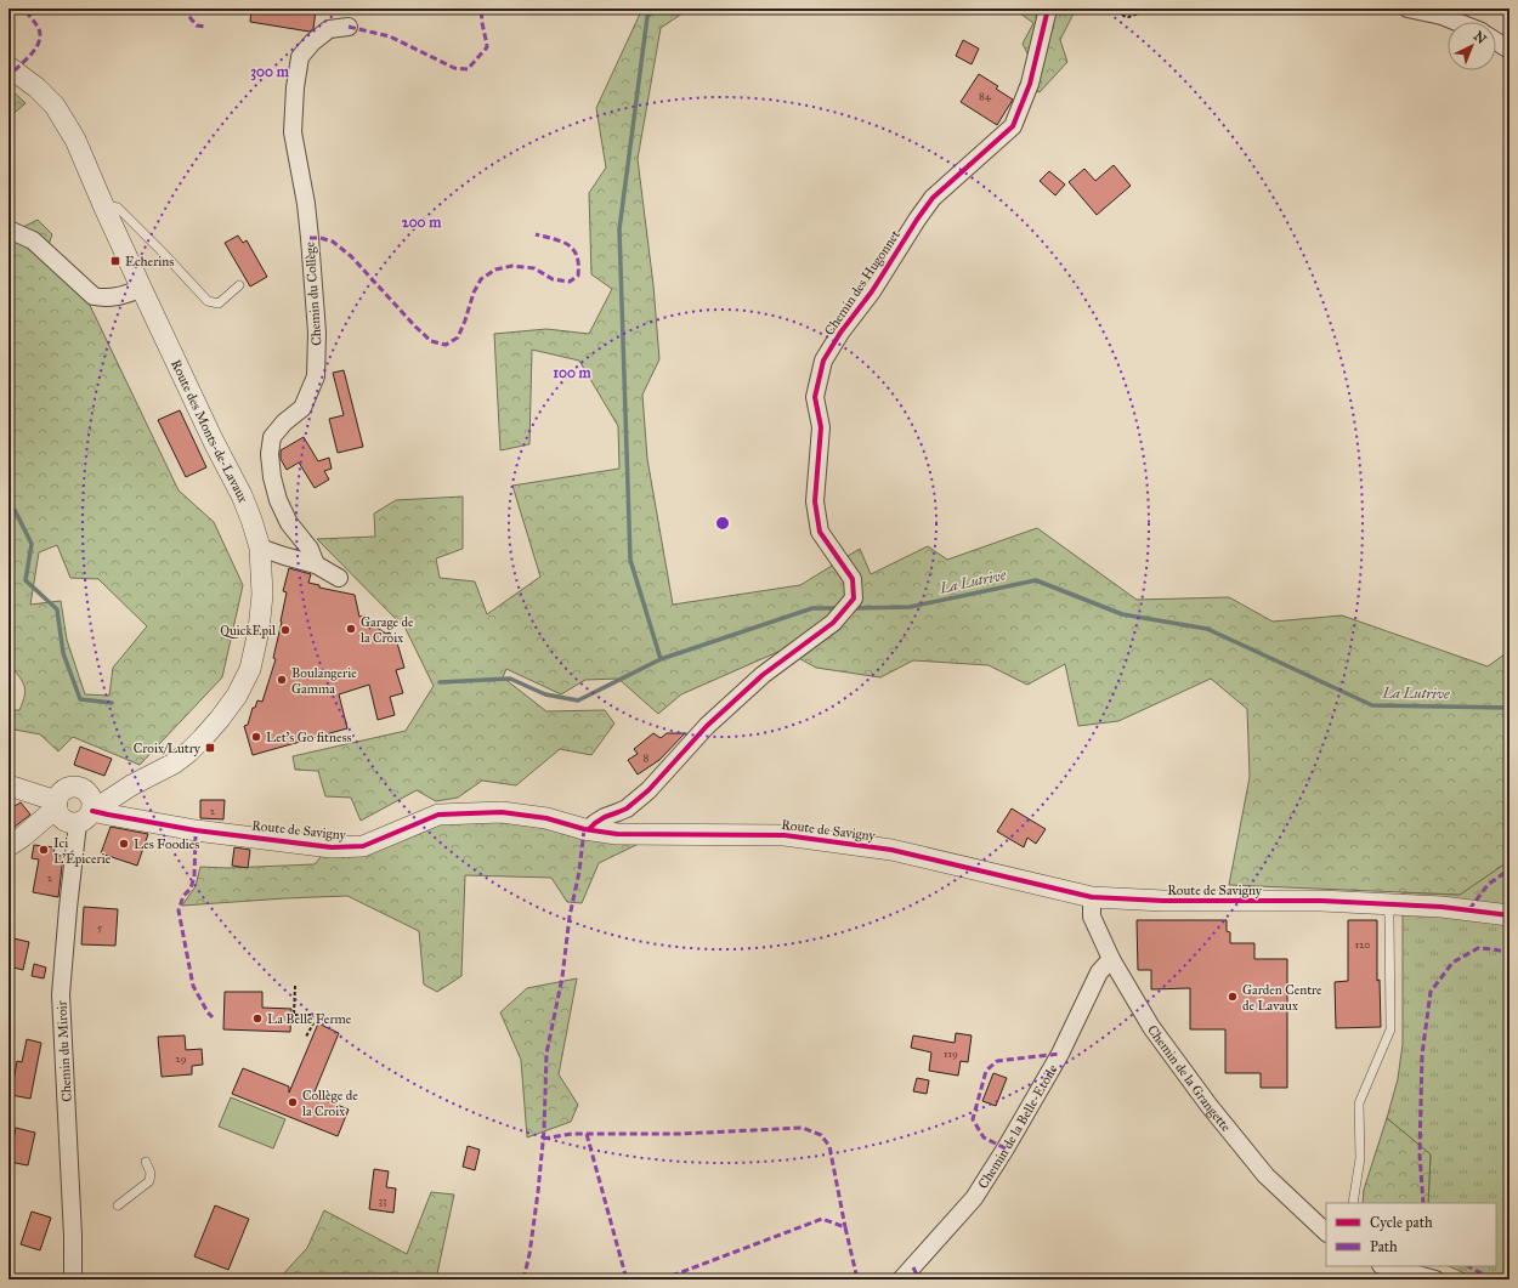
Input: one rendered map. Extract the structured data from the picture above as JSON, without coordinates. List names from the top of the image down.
{
  "streets": {
    "street": [
      "Chemin des Hugonnet",
      "Chemin du Collège",
      "Route des Monts-de-Lavaux",
      "Route de Savigny",
      "Chemin du Miroir",
      "Chemin de la Grangette",
      "Chemin de la Belle-Etoile"
    ]
  },
  "crossings": [
    ["Chemin des Hugonnet", "Route de Savigny"],
    ["Route des Monts-de-Lavaux", "Route de Savigny"],
    ["Route des Monts-de-Lavaux", "Chemin du Miroir"],
    ["Route de Savigny", "Chemin du Miroir"],
    ["Route de Savigny", "Chemin de la Grangette"],
    ["Chemin de la Grangette", "Chemin de la Belle-Etoile"]
  ],
  "water": ["La Lutrive"],
  "places": {
    "transit": ["Echerins", "Croix/Lutry"],
    "other": [
      "Garage de la Croix",
      "QuickEpil",
      "Boulangerie Gamma",
      "Let's Go fitness",
      "Les Foodies",
      "Ici L'Épicerie",
      "Garden Centre de Lavaux",
      "La Belle Ferme",
      "Collège de la Croix"
    ]
  },
  "house_numbers": [
    "84",
    "8",
    "2",
    "2",
    "5",
    "120",
    "119",
    "29",
    "33"
  ],
  "legend": ["Cycle path", "Path"],
  "north": "top right",
  "rings": ["300 m", "200 m", "100 m"]
}
